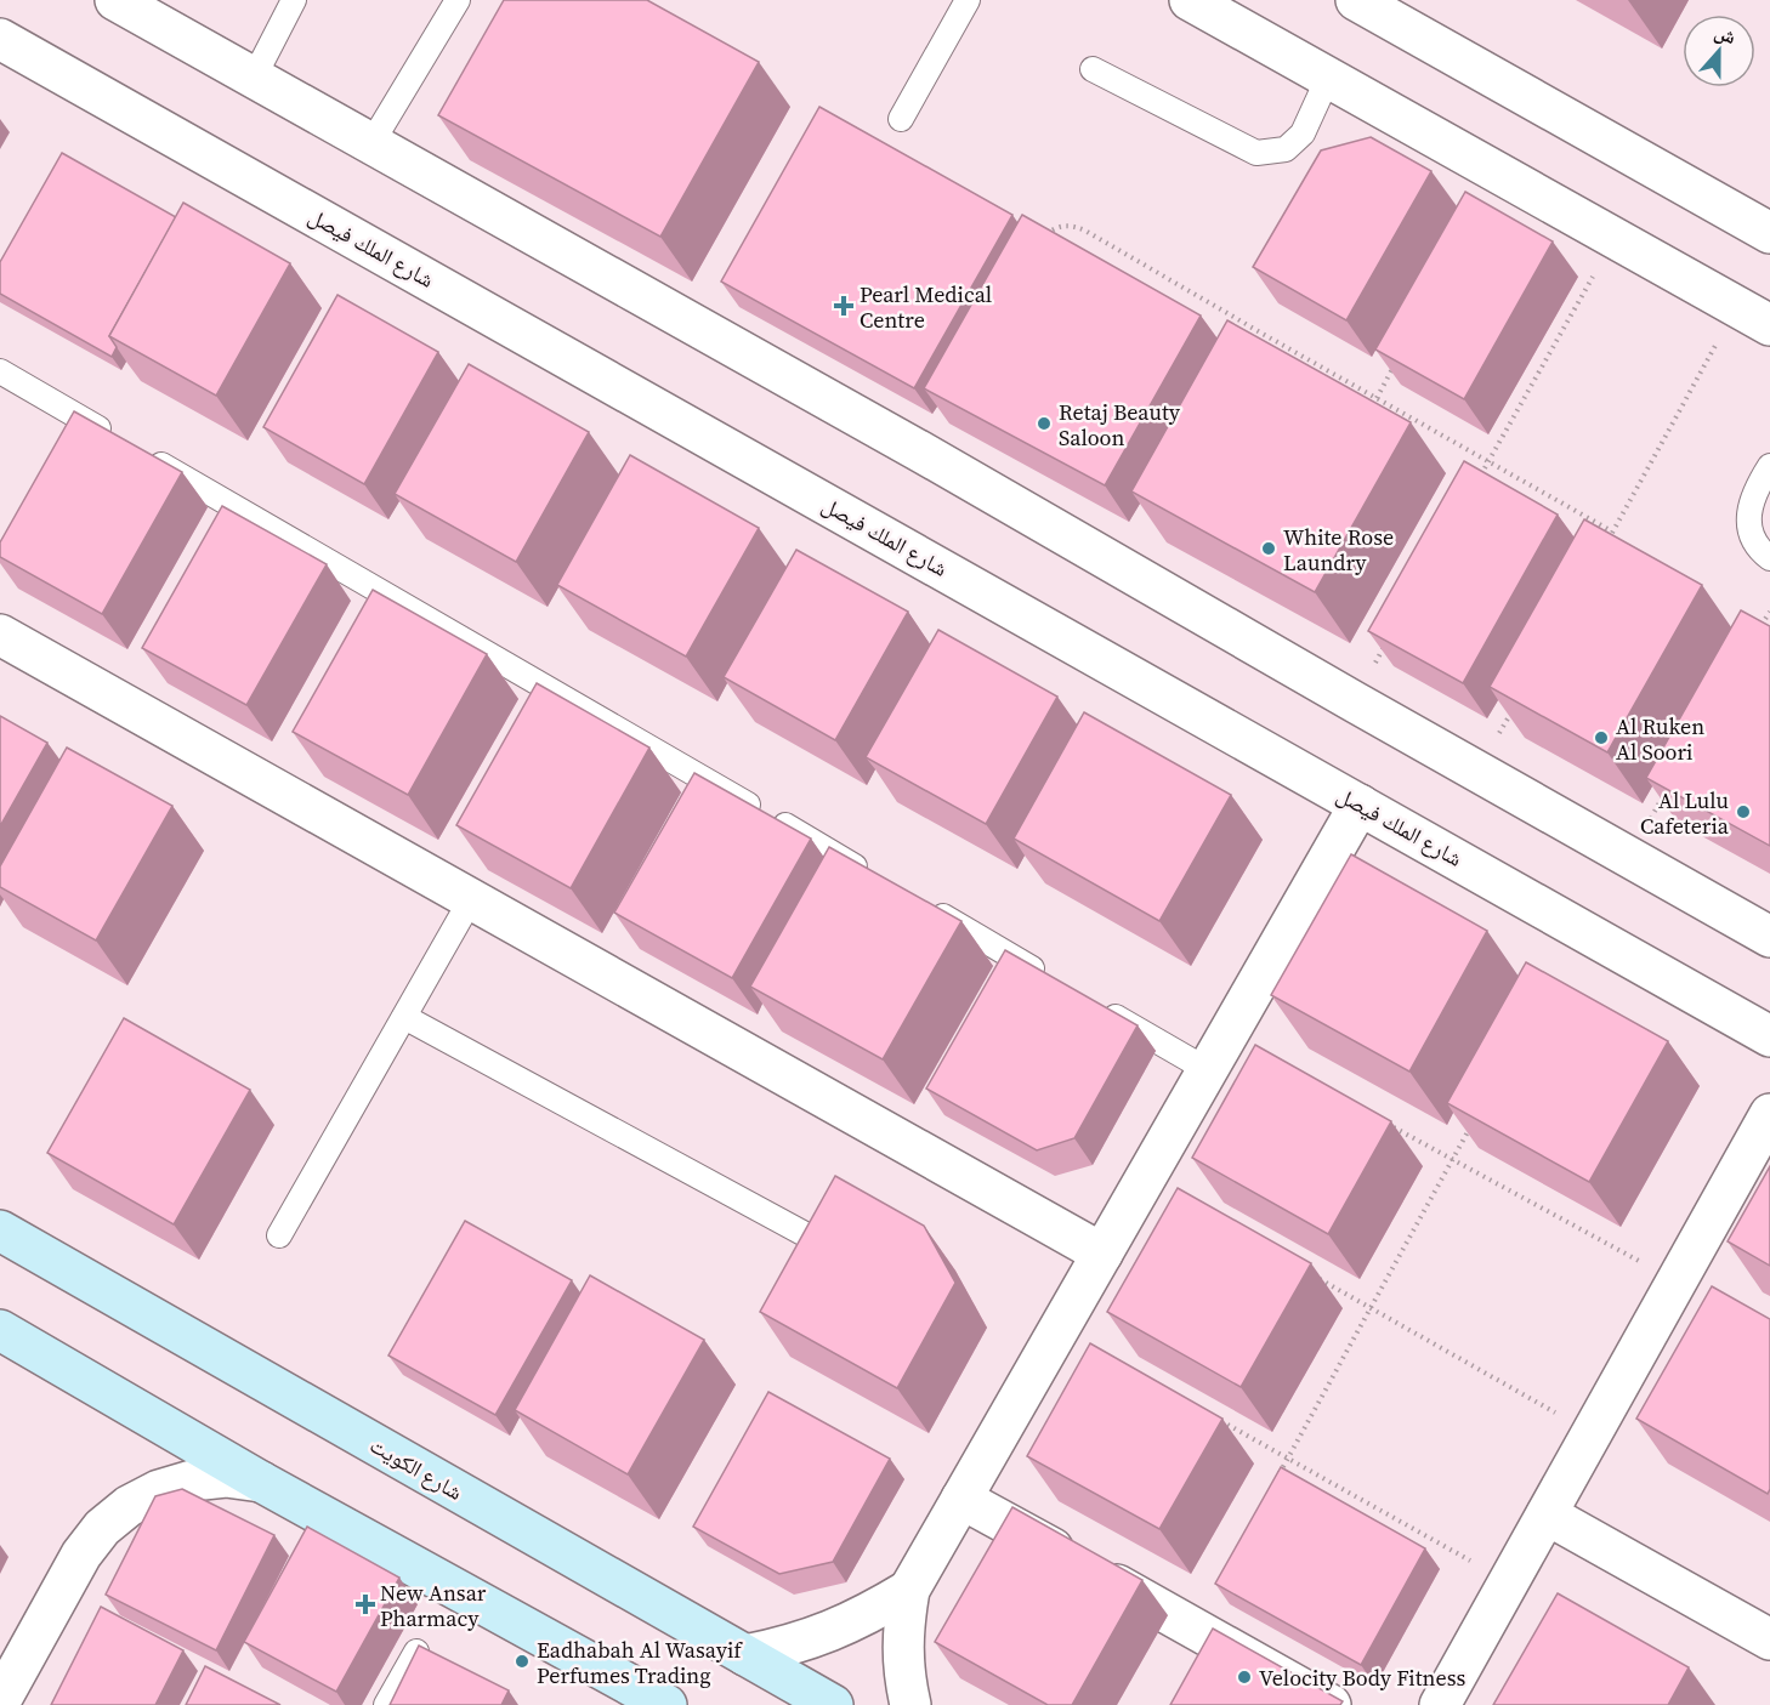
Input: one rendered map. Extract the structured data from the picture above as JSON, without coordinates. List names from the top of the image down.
{
  "streets": {
    "main road": ["شارع الكويت"],
    "street": ["شارع الملك فيصل"]
  },
  "places": {
    "health": ["Pearl Medical Centre", "New Ansar Pharmacy"],
    "other": [
      "Retaj Beauty Saloon",
      "White Rose Laundry",
      "Al Ruken Al Soori",
      "Al Lulu Cafeteria",
      "Eadhabah Al Wasayif Perfumes Trading",
      "Velocity Body Fitness"
    ]
  },
  "north": "top"
}
